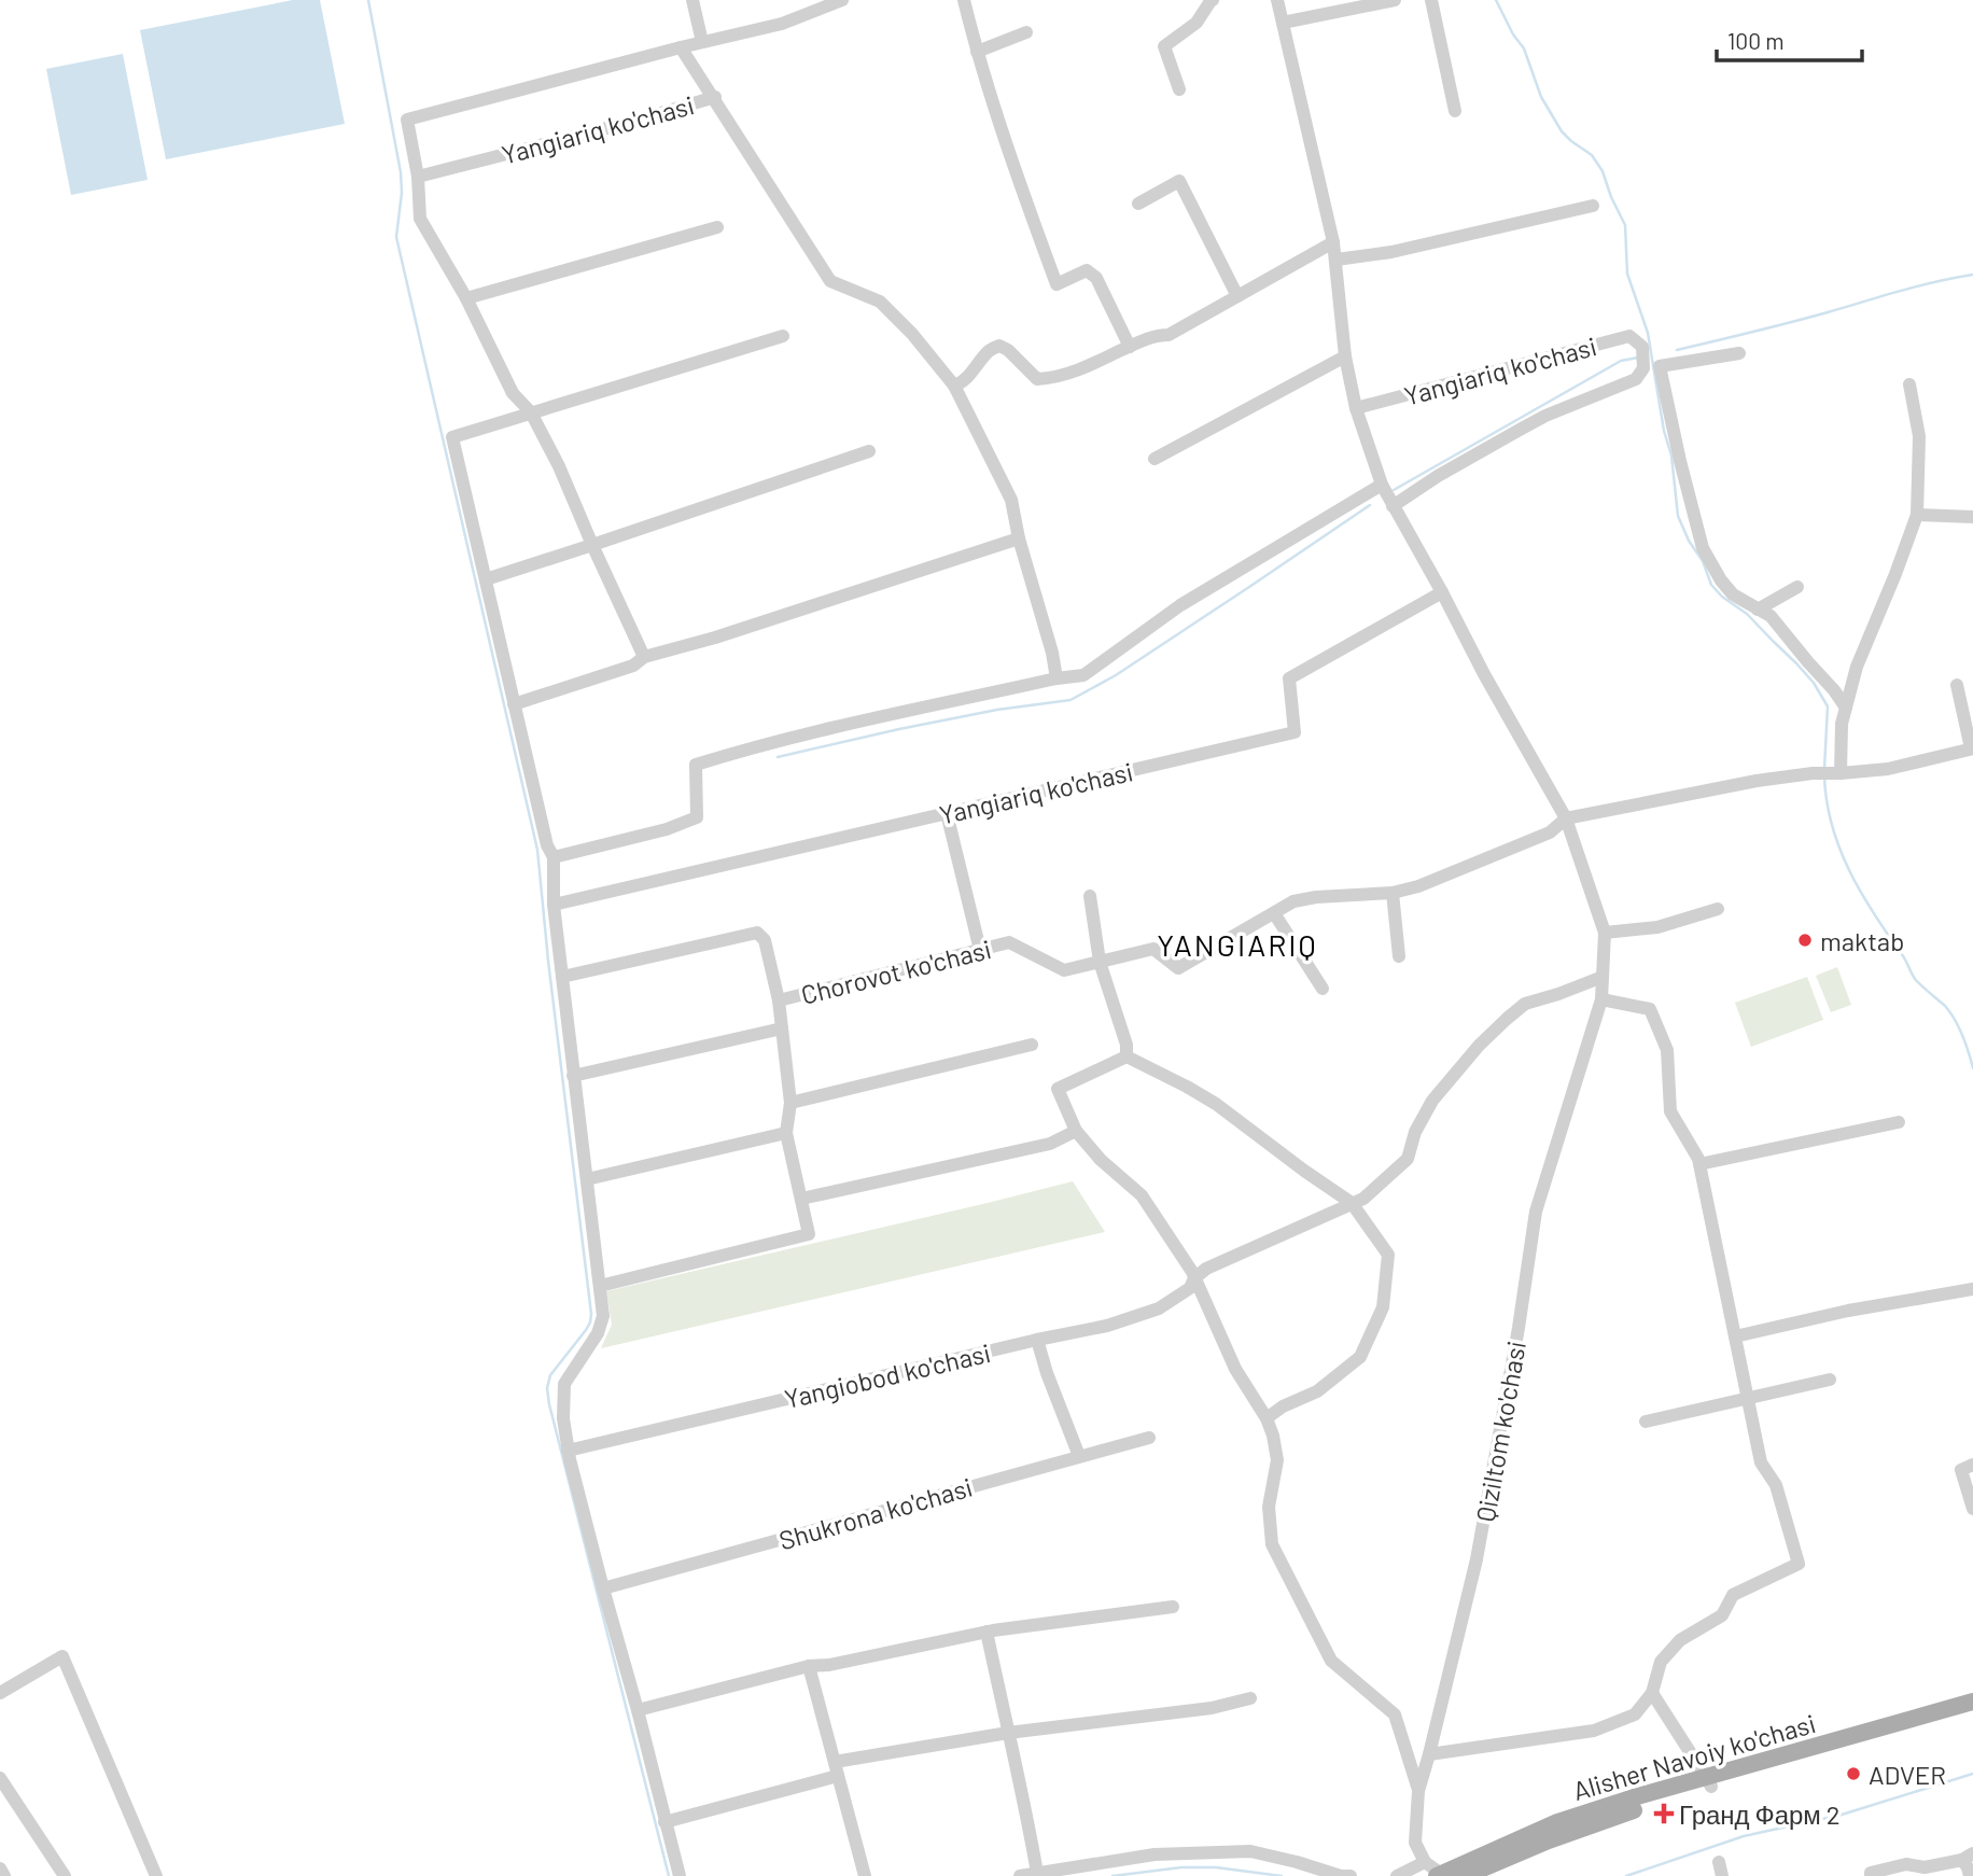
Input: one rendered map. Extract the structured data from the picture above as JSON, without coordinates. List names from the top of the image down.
{
  "streets": {
    "main road": ["Alisher Navoiy ko'chasi"],
    "street": [
      "Yangiariq ko'chasi",
      "Chorovot ko'chasi",
      "Yangiobod ko'chasi",
      "Qiziltom ko'chasi",
      "Shukrona ko'chasi"
    ]
  },
  "districts": ["YANGIARIQ"],
  "places": {
    "other": ["maktab", "ADVER"],
    "health": ["Гранд Фарм 2"]
  },
  "scale_bar": "100 m"
}
